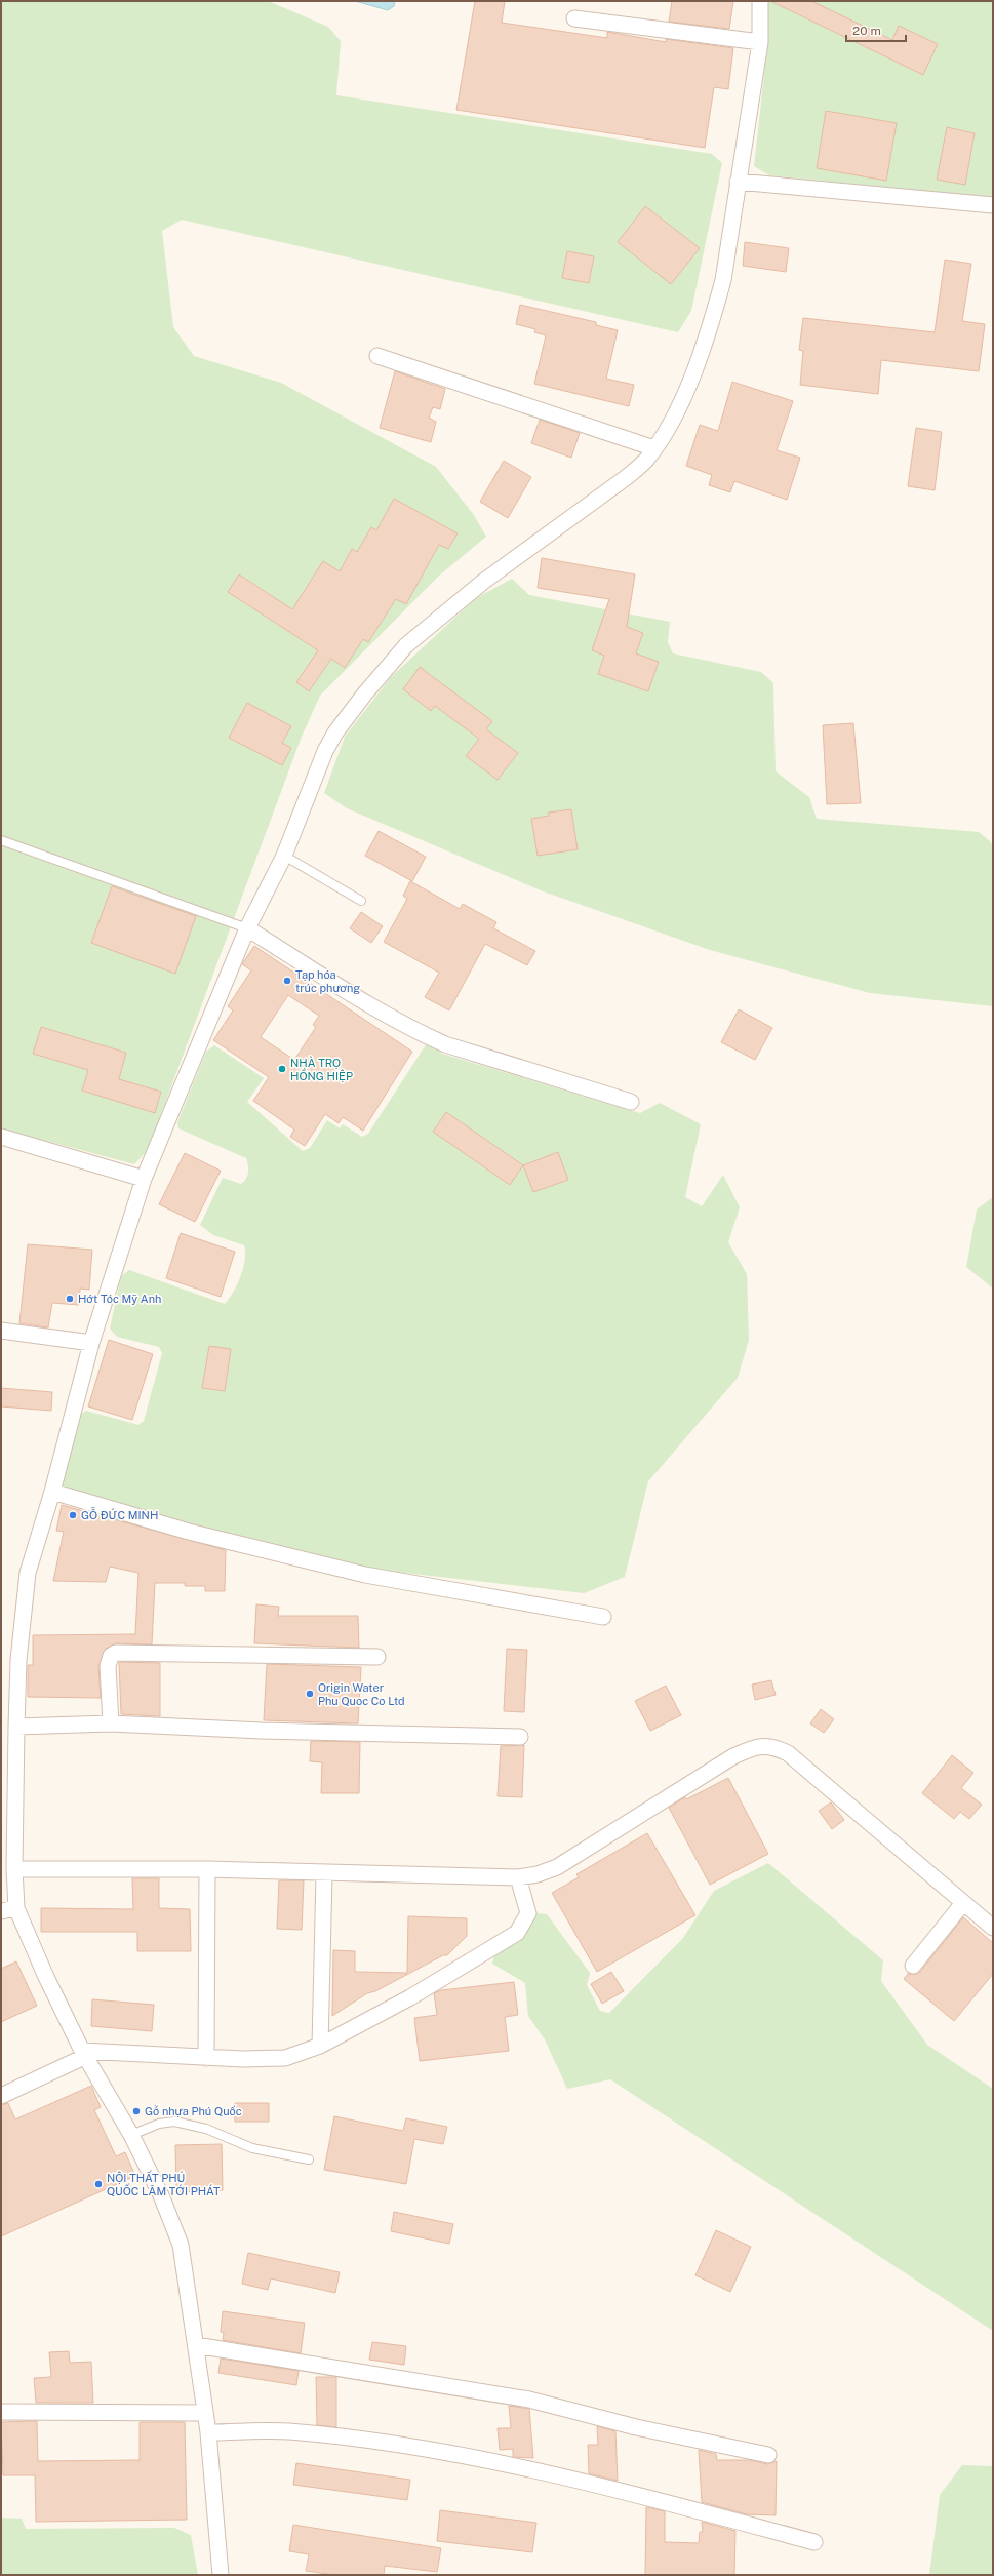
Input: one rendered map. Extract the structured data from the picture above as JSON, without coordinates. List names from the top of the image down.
{
  "places": [
    "Tạp hóa trúc phương",
    "NHÀ TRỌ HỒNG HIỆP",
    "Hớt Tóc Mỹ Anh",
    "GỖ ĐỨC MINH",
    "Origin Water Phu Quoc Co Ltd",
    "Gỗ nhựa Phú Quốc",
    "NỘI THẤT PHÚ QUỐC LÂM TỚI PHÁT"
  ],
  "scale_bar": "20 m"
}
